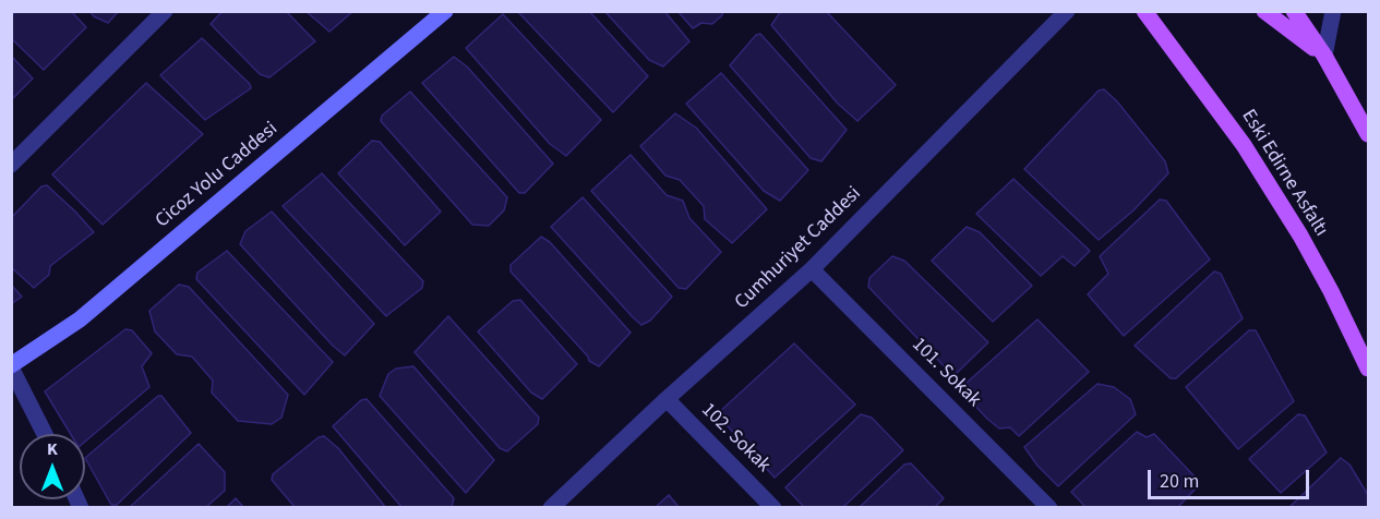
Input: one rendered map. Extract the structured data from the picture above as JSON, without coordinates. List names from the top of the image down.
{
  "streets": {
    "main road": ["Eski Edirne Asfaltı"],
    "street": [
      "Cicoz Yolu Caddesi",
      "Cumhuriyet Caddesi",
      "101. Sokak",
      "102. Sokak"
    ]
  },
  "crossings": [
    ["Cumhuriyet Caddesi", "101. Sokak"],
    ["Cumhuriyet Caddesi", "102. Sokak"]
  ],
  "scale_bar": "20 m",
  "north": "top"
}
